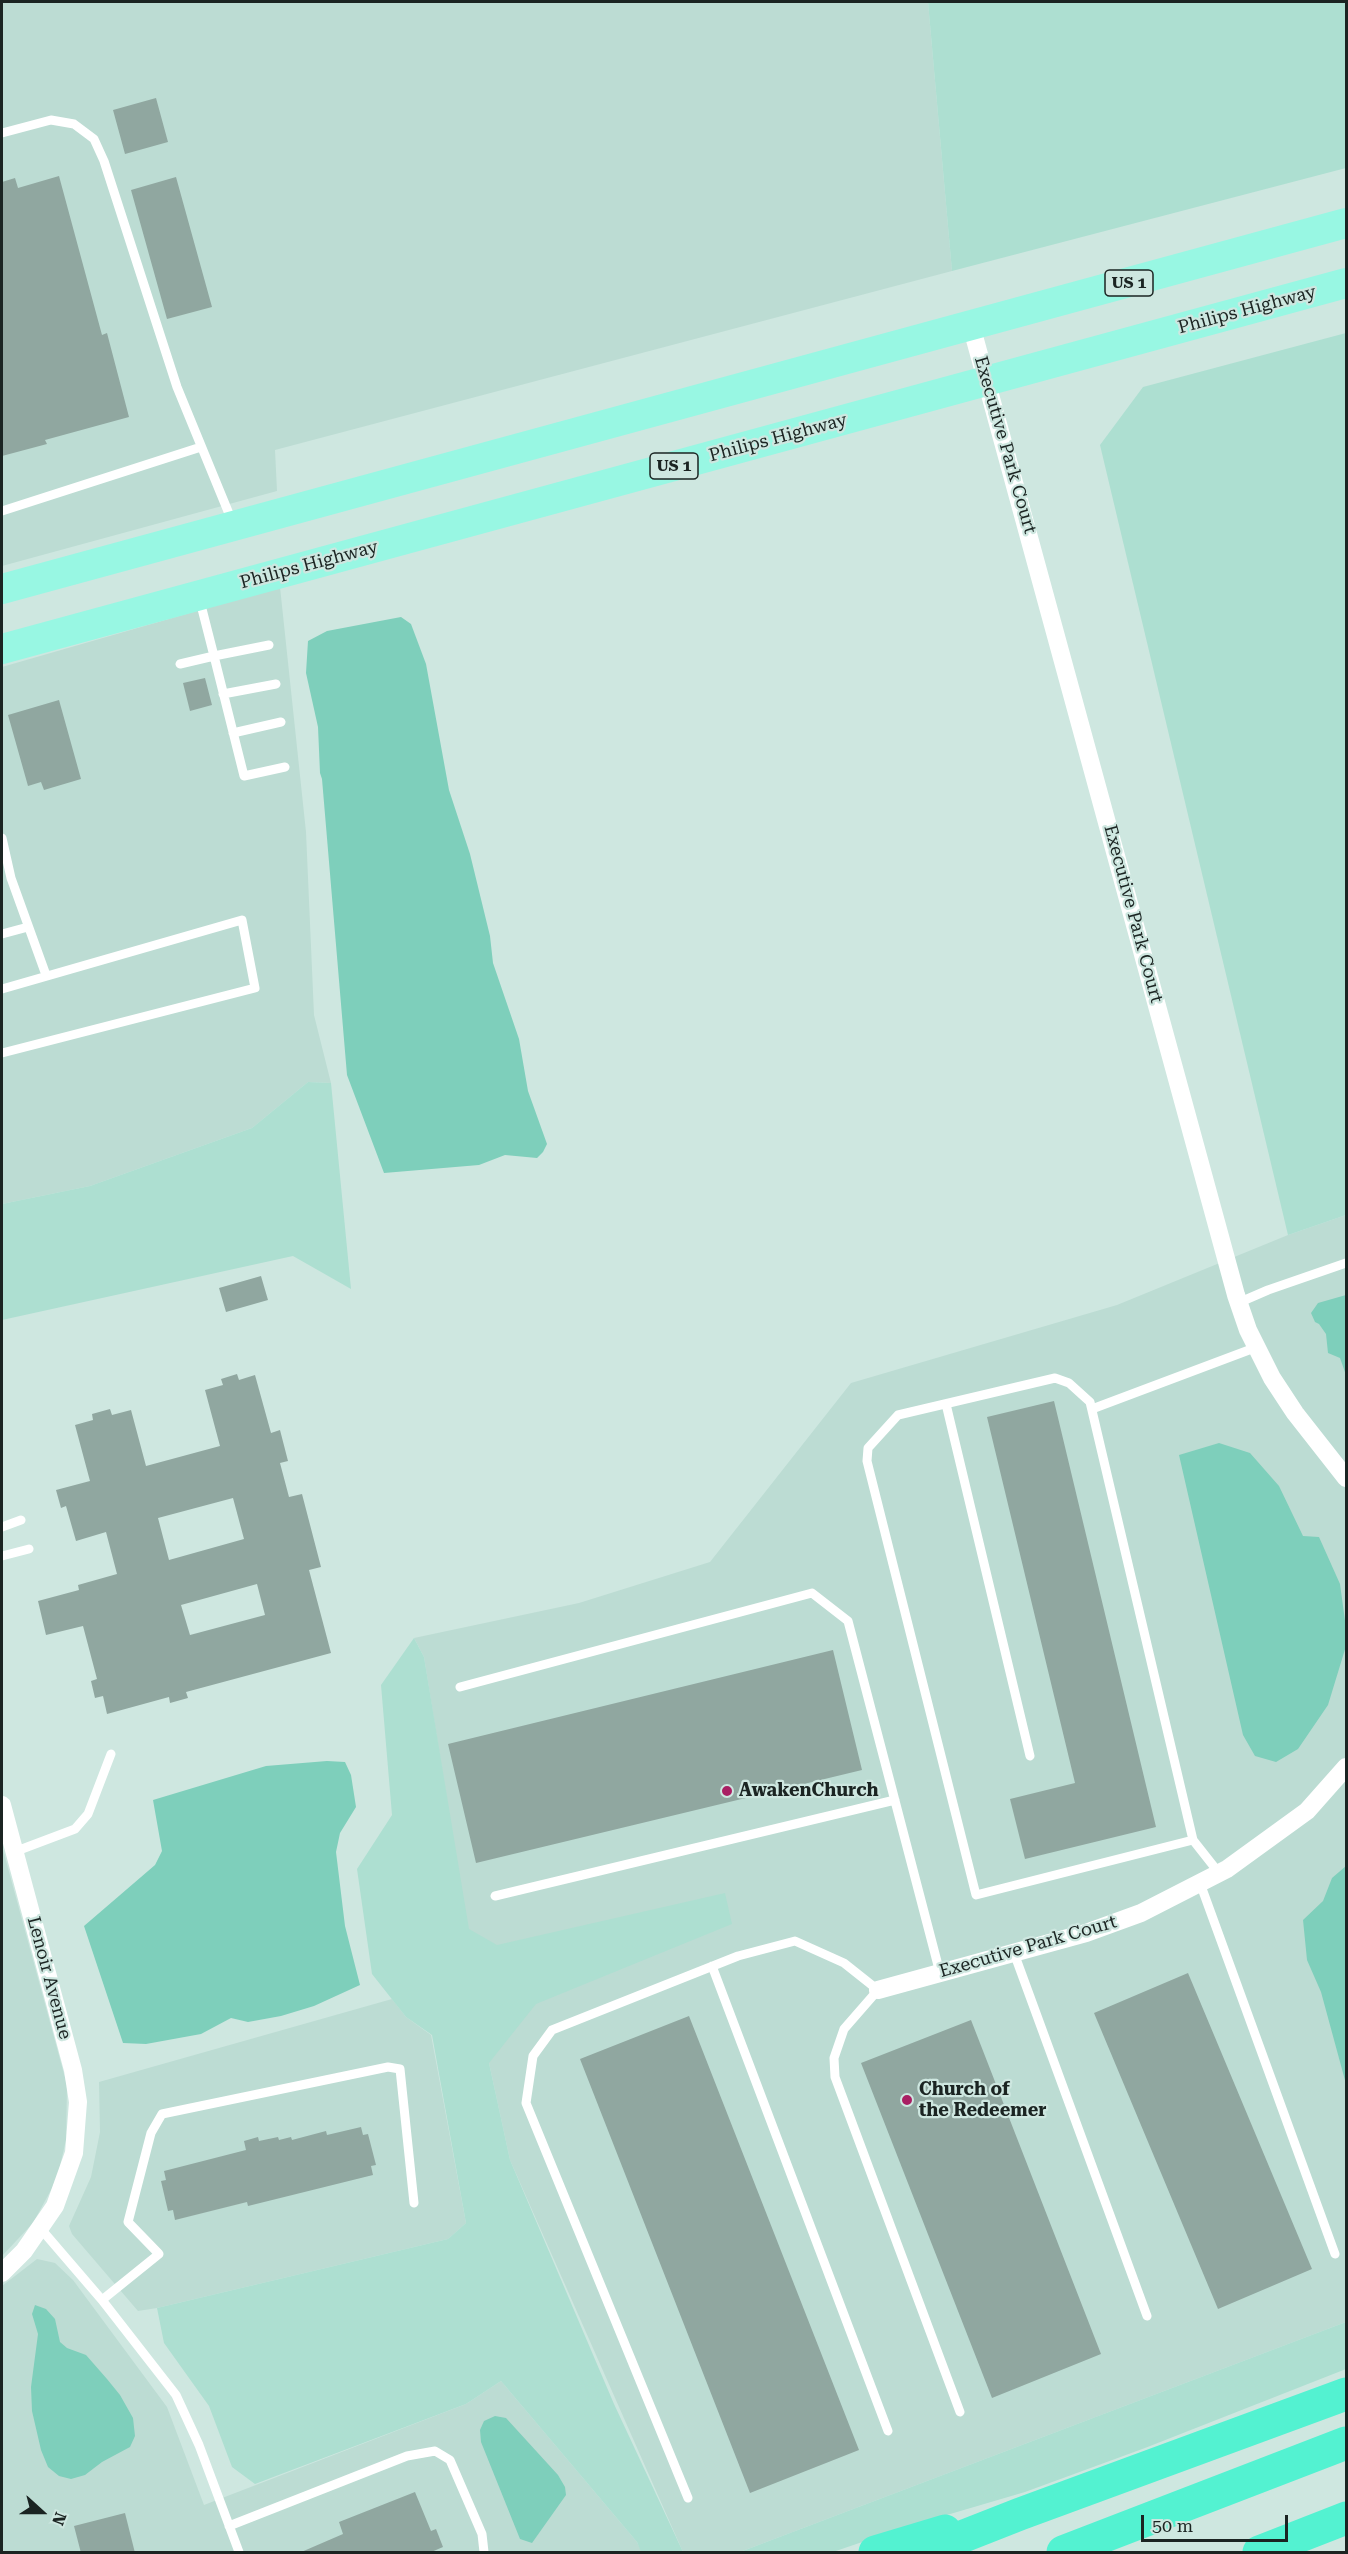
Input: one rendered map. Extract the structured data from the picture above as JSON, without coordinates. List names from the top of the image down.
{
  "streets": {
    "main road": ["US 1", "Philips Highway"],
    "street": ["Executive Park Court", "Lenoir Avenue"]
  },
  "crossings": [
    ["US 1", "Executive Park Court"],
    ["Philips Highway", "Executive Park Court"]
  ],
  "places": ["AwakenChurch", "Church of the Redeemer"],
  "scale_bar": "50 m",
  "north": "right"
}
